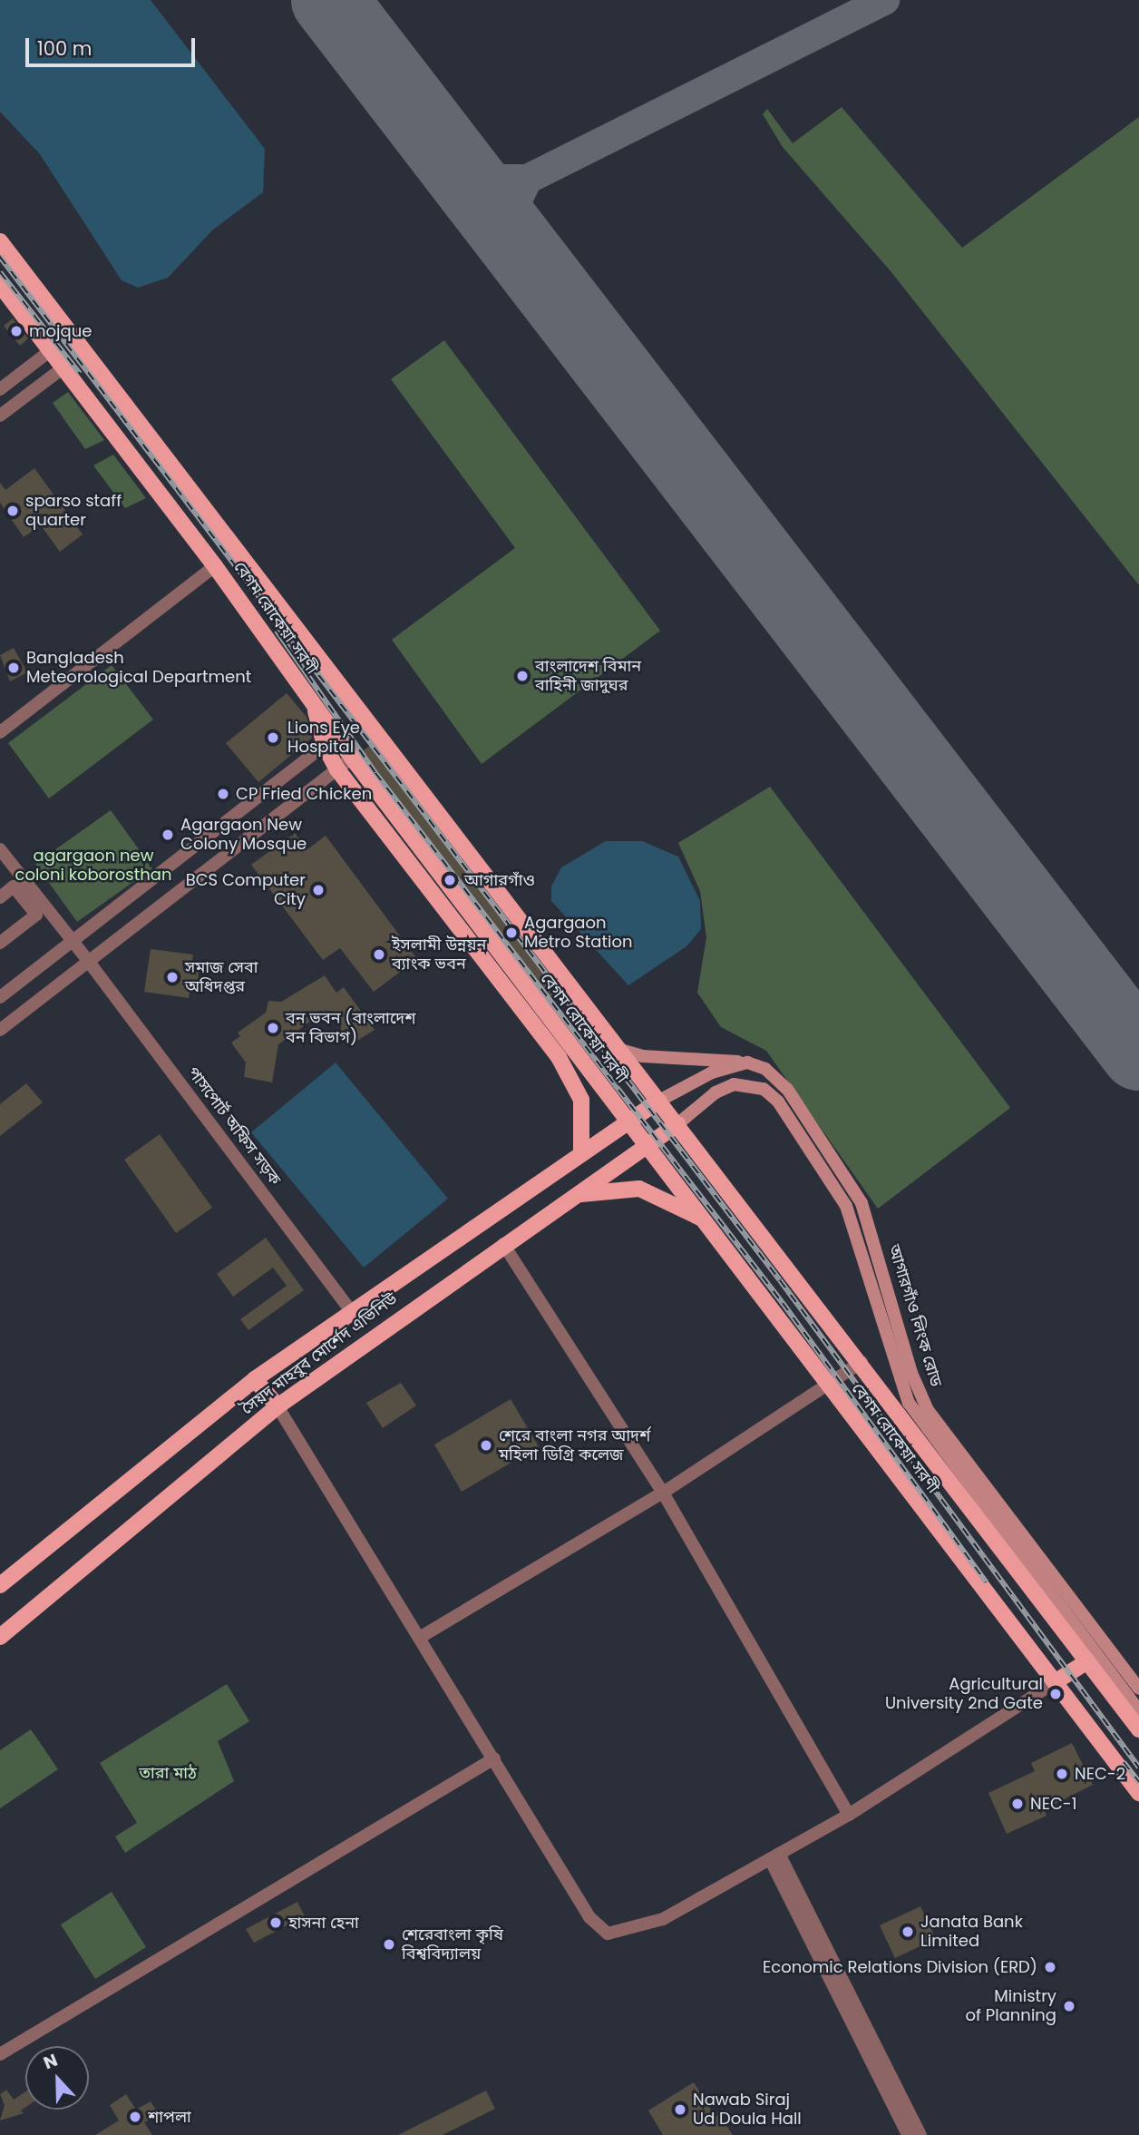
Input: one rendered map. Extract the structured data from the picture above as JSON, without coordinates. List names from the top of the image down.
{
  "streets": {
    "main road": ["বেগম রোকেয়া সরণী", "আগারগাঁও লিংক রোড", "সৈয়দ মাহবুব মোর্শেদ এভিনিউ"],
    "street": ["পাসপোর্ট অফিস সড়ক"]
  },
  "crossings": [
    ["বেগম রোকেয়া সরণী", "আগারগাঁও লিংক রোড"],
    ["বেগম রোকেয়া সরণী", "সৈয়দ মাহবুব মোর্শেদ এভিনিউ"],
    ["পাসপোর্ট অফিস সড়ক", "সৈয়দ মাহবুব মোর্শেদ এভিনিউ"],
    ["আগারগাঁও লিংক রোড", "সৈয়দ মাহবুব মোর্শেদ এভিনিউ"]
  ],
  "parks": ["agargaon new coloni koborosthan", "তারা মাঠ"],
  "places": [
    "mojque",
    "sparso staff quarter",
    "Bangladesh Meteorological Department",
    "বাংলাদেশ বিমান বাহিনী জাদুঘর",
    "Lions Eye Hospital",
    "CP Fried Chicken",
    "Agargaon New Colony Mosque",
    "আগারগাঁও",
    "BCS Computer City",
    "Agargaon Metro Station",
    "ইসলামী উন্নয়ন ব্যাংক ভবন",
    "সমাজ সেবা অধিদপ্তর",
    "বন ভবন (বাংলাদেশ বন বিভাগ)",
    "শেরে বাংলা নগর আদর্শ মহিলা ডিগ্রি কলেজ",
    "Agricultural University 2nd Gate",
    "NEC-2",
    "NEC-1",
    "হাসনা হেনা",
    "Janata Bank Limited",
    "শেরেবাংলা কৃষি বিশ্ববিদ্যালয়",
    "Economic Relations Division (ERD)",
    "Ministry of Planning",
    "Nawab Siraj Ud Doula Hall",
    "শাপলা"
  ],
  "scale_bar": "100 m",
  "north": "top"
}
